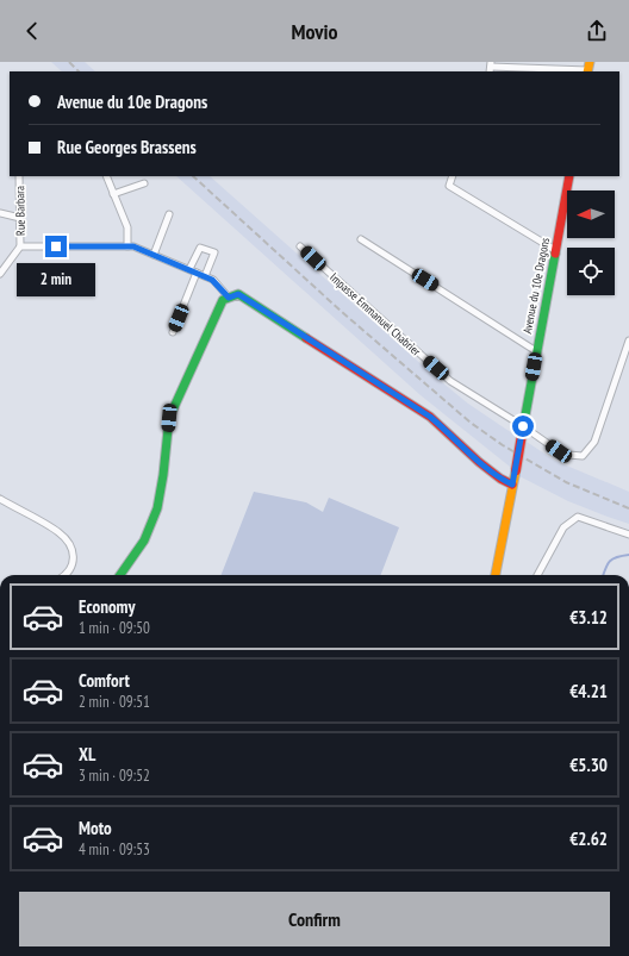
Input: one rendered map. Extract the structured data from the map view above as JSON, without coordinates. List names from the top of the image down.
{
  "streets": {
    "street": ["Rue Barbara", "Avenue du 10e Dragons", "Impasse Emmanuel Chabrier"]
  },
  "crossings": [
    ["Avenue du 10e Dragons", "Impasse Emmanuel Chabrier"]
  ],
  "north": "left",
  "page": {
    "header": "Movio",
    "banner": ["Avenue du 10e Dragons", "Rue Georges Brassens"],
    "bubble": "2 min",
    "list": [
      {
        "name": "Economy",
        "note": "1 min · 09:50",
        "value": "€3.12"
      },
      {
        "name": "Comfort",
        "note": "2 min · 09:51",
        "value": "€4.21"
      },
      {
        "name": "XL",
        "note": "3 min · 09:52",
        "value": "€5.30"
      },
      {
        "name": "Moto",
        "note": "4 min · 09:53",
        "value": "€2.62"
      }
    ],
    "buttons": "Confirm"
  }
}
